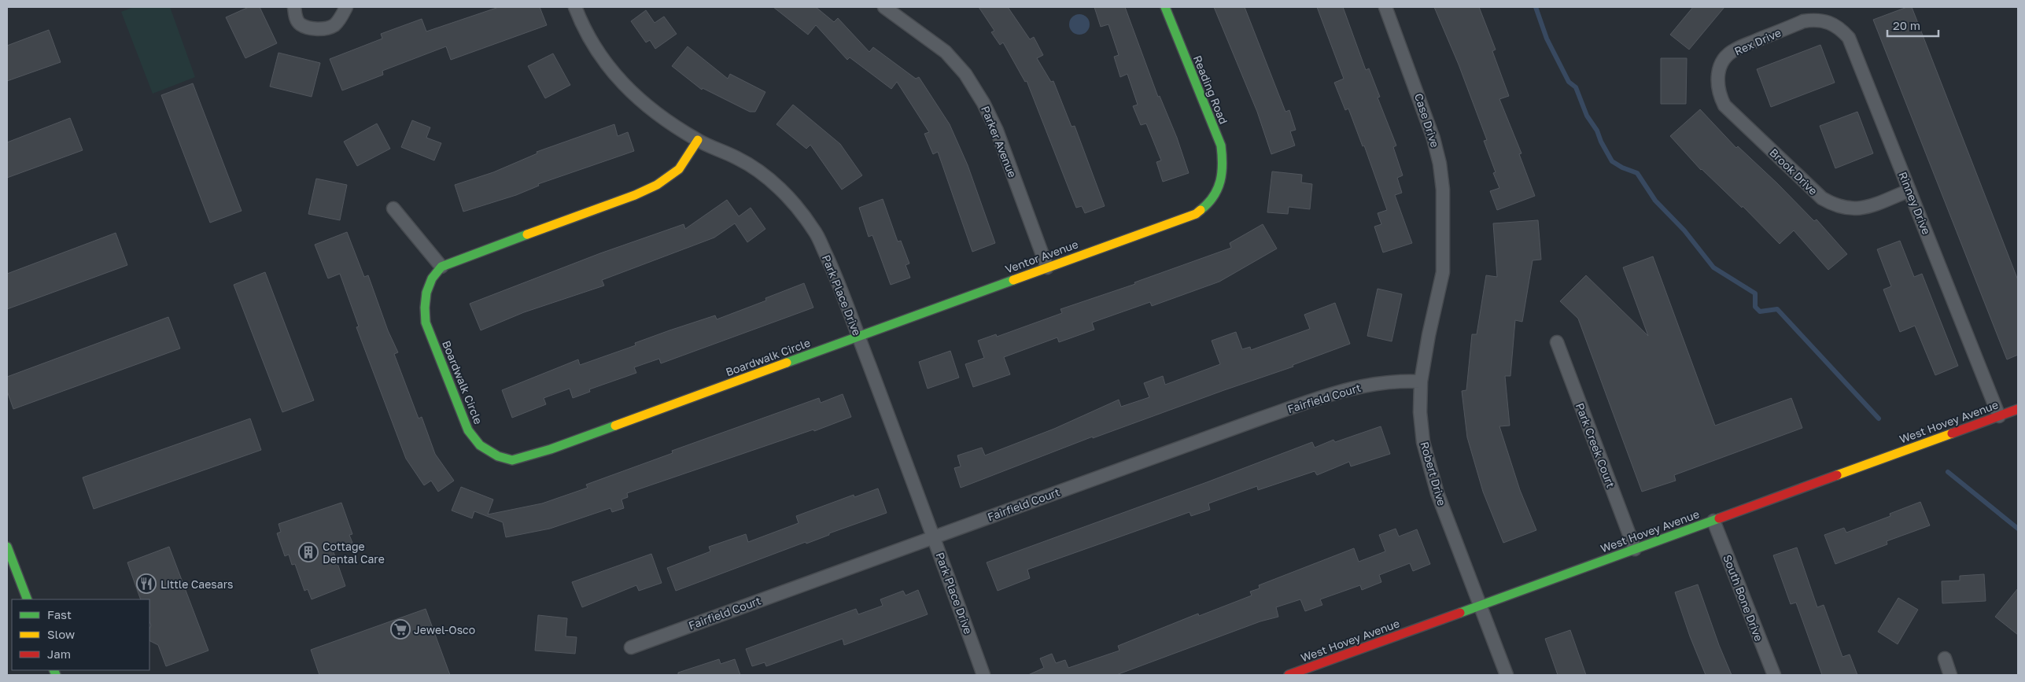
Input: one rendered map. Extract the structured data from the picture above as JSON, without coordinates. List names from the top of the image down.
{
  "streets": {
    "street": [
      "Rex Drive",
      "Reading Road",
      "Case Drive",
      "Parker Avenue",
      "Brook Drive",
      "Rinney Drive",
      "Ventor Avenue",
      "Park Place Drive",
      "Boardwalk Circle",
      "Fairfield Court",
      "West Hovey Avenue",
      "Park Creek Court",
      "Robert Drive",
      "South Bone Drive"
    ]
  },
  "crossings": [
    ["Rex Drive", "Brook Drive"],
    ["Rex Drive", "Rinney Drive"],
    ["Reading Road", "Ventor Avenue"],
    ["Case Drive", "Robert Drive"],
    ["Parker Avenue", "Ventor Avenue"],
    ["Brook Drive", "Rinney Drive"],
    ["Rinney Drive", "West Hovey Avenue"],
    ["Ventor Avenue", "Park Place Drive"],
    ["Ventor Avenue", "Boardwalk Circle"],
    ["Park Place Drive", "Boardwalk Circle"],
    ["Park Place Drive", "Fairfield Court"],
    ["Fairfield Court", "Robert Drive"],
    ["West Hovey Avenue", "Park Creek Court"],
    ["West Hovey Avenue", "Robert Drive"],
    ["West Hovey Avenue", "South Bone Drive"]
  ],
  "places": {
    "building": ["Cottage Dental Care"],
    "restaurant": ["Little Caesars"],
    "supermarket": ["Jewel-Osco"]
  },
  "legend": ["Fast", "Slow", "Jam"],
  "scale_bar": "20 m"
}
